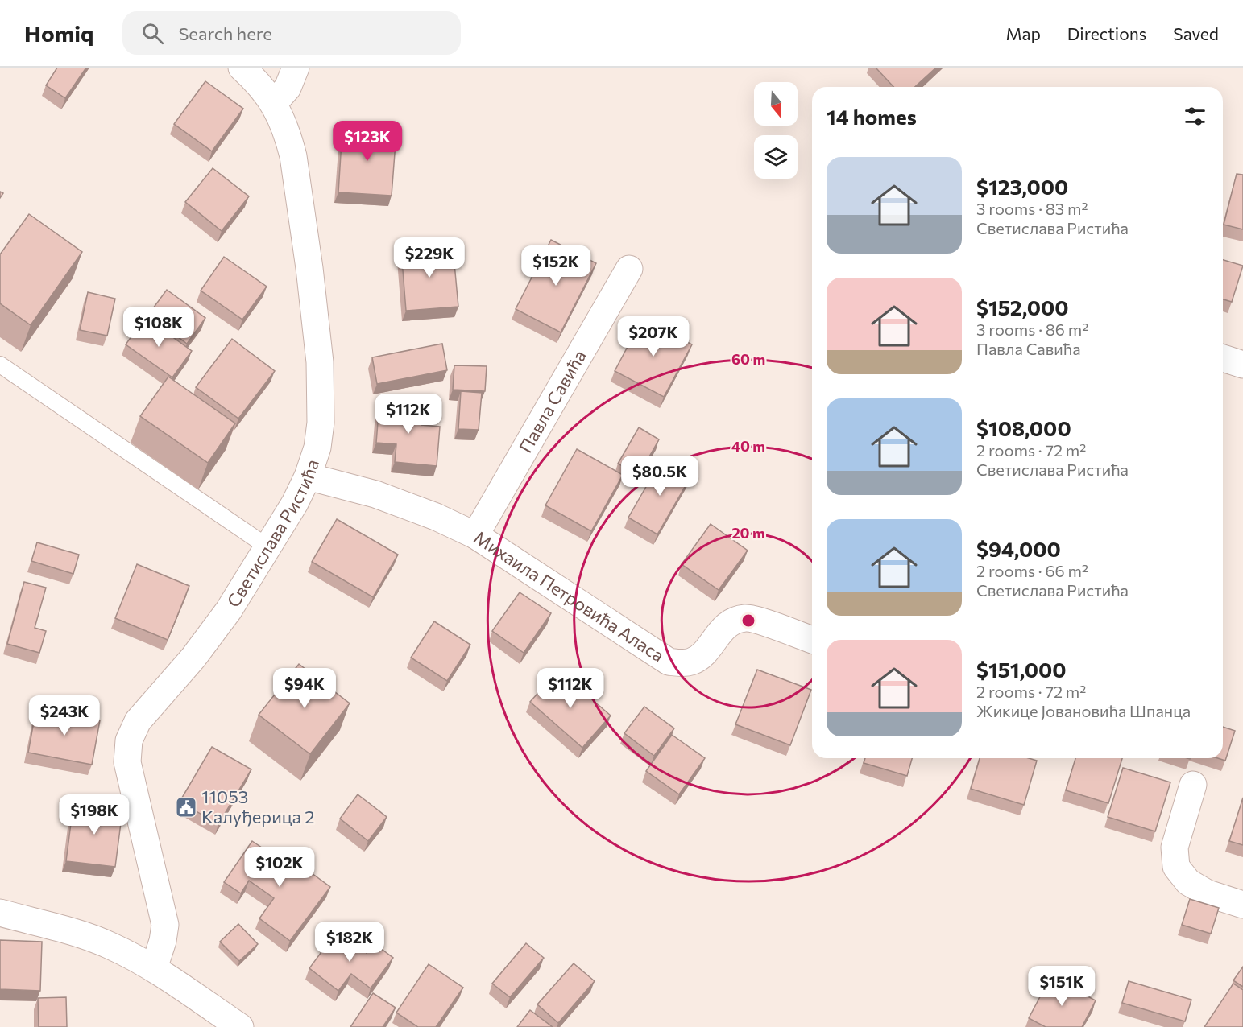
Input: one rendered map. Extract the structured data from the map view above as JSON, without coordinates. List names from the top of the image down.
{
  "streets": {
    "street": ["Павла Савића", "Светислава Ристића", "Михаила Петровића Аласа"]
  },
  "crossings": [
    ["Павла Савића", "Михаила Петровића Аласа"],
    ["Светислава Ристића", "Михаила Петровића Аласа"]
  ],
  "places": {
    "public building": ["11053 Калуђерица 2"]
  },
  "north": "bottom",
  "page": {
    "header": "Homiq",
    "search": "Search here",
    "nav": ["Map", "Directions", "Saved"],
    "heading": "14 homes",
    "price": [
      "$123K",
      "$229K",
      "$152K",
      "$108K",
      "$207K",
      "$112K",
      "$80.5K",
      "$94K",
      "$112K",
      "$243K",
      "$198K",
      "$102K",
      "$182K",
      "$151K"
    ],
    "list": [
      {
        "name": "$123,000",
        "note": "3 rooms · 83 m² · Светислава Ристића"
      },
      {
        "name": "$152,000",
        "note": "3 rooms · 86 m² · Павла Савића"
      },
      {
        "name": "$108,000",
        "note": "2 rooms · 72 m² · Светислава Ристића"
      },
      {
        "name": "$94,000",
        "note": "2 rooms · 66 m² · Светислава Ристића"
      },
      {
        "name": "$151,000",
        "note": "2 rooms · 72 m² · Жикице Јовановића Шпанца"
      }
    ]
  },
  "rings": ["60 m", "40 m", "20 m"]
}
